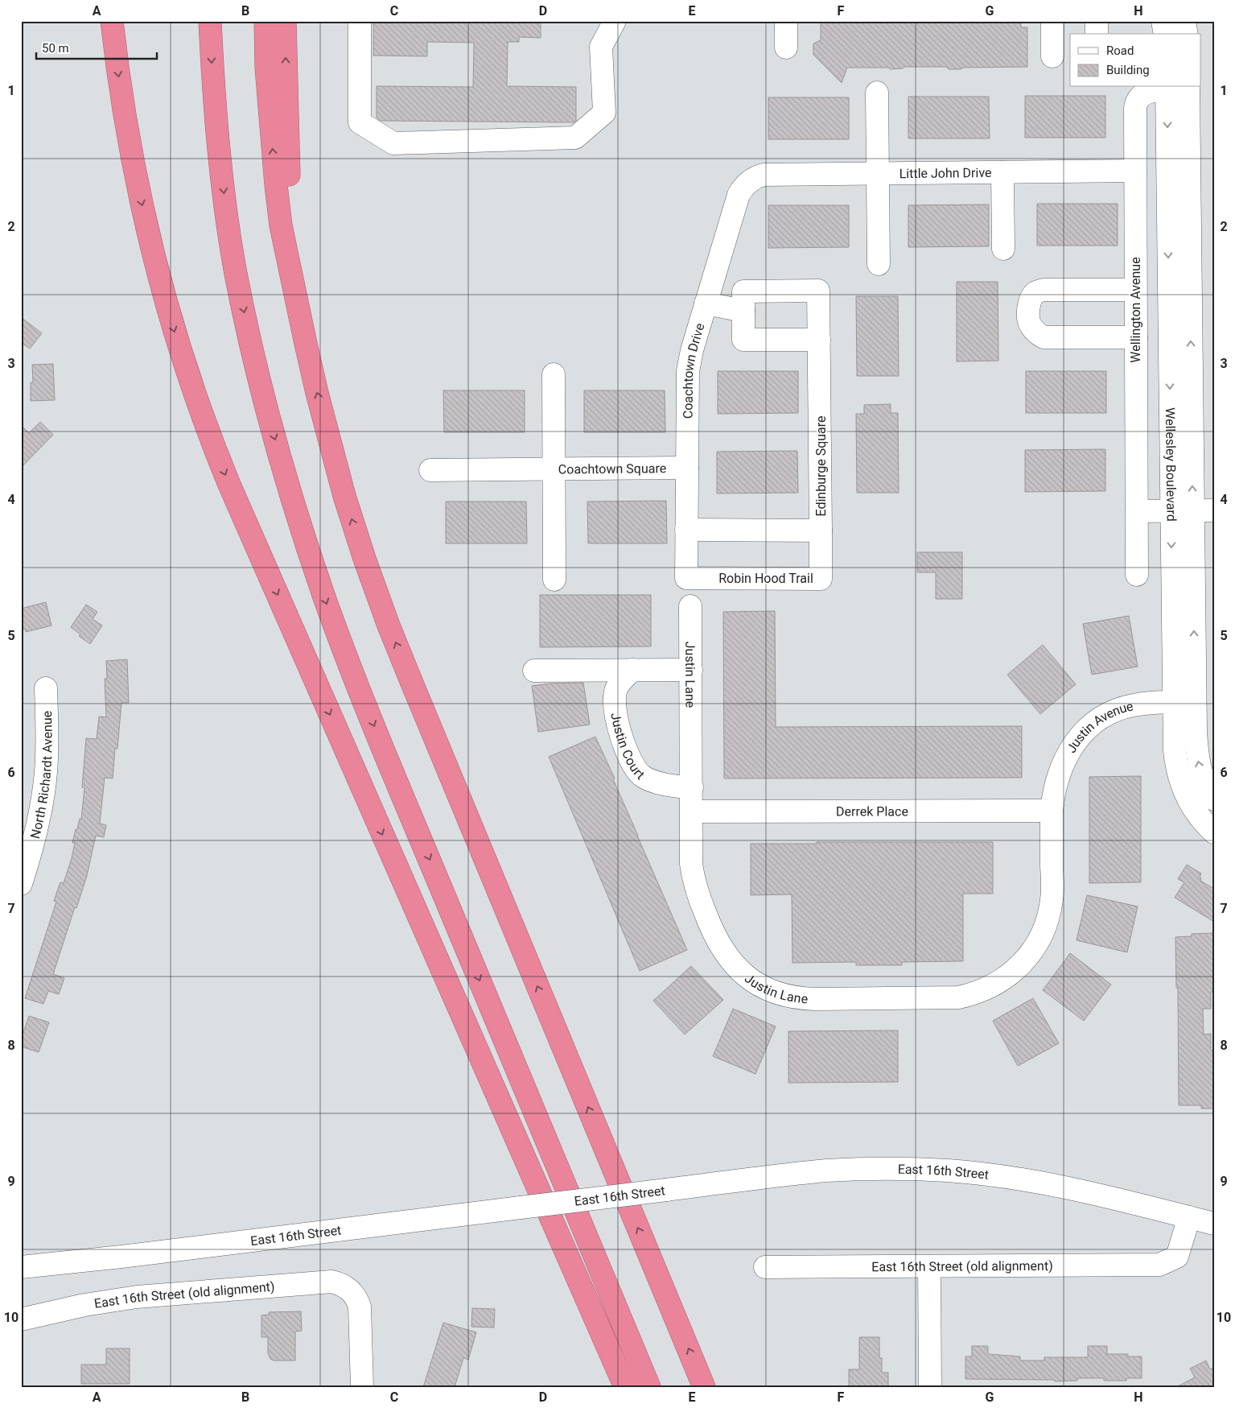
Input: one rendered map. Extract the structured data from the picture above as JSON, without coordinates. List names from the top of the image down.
{
  "streets": {
    "street": [
      "Little John Drive",
      "Wellington Avenue",
      "Coachtown Drive",
      "Wellesley Boulevard",
      "Edinburge Square",
      "Coachtown Square",
      "Robin Hood Trail",
      "Justin Lane",
      "Justin Avenue",
      "Justin Court",
      "North Richardt Avenue",
      "Derrek Place",
      "East 16th Street",
      "East 16th Street (old alignment)"
    ]
  },
  "crossings": [
    ["Little John Drive", "Wellington Avenue"],
    ["Little John Drive", "Coachtown Drive"],
    ["Wellington Avenue", "Wellesley Boulevard"],
    ["Coachtown Drive", "Edinburge Square"],
    ["Coachtown Drive", "Coachtown Square"],
    ["Coachtown Drive", "Robin Hood Trail"],
    ["Wellesley Boulevard", "Justin Avenue"],
    ["Edinburge Square", "Robin Hood Trail"],
    ["Justin Lane", "Justin Avenue"],
    ["Justin Lane", "Justin Court"],
    ["Justin Lane", "Derrek Place"],
    ["Justin Avenue", "Derrek Place"],
    ["East 16th Street", "East 16th Street (old alignment)"]
  ],
  "legend": ["Road", "Building"],
  "scale_bar": "50 m",
  "grid": {
    "columns": [
      "A",
      "B",
      "C",
      "D",
      "E",
      "F",
      "G",
      "H"
    ],
    "rows": [
      "1",
      "2",
      "3",
      "4",
      "5",
      "6",
      "7",
      "8",
      "9",
      "10"
    ]
  }
}
